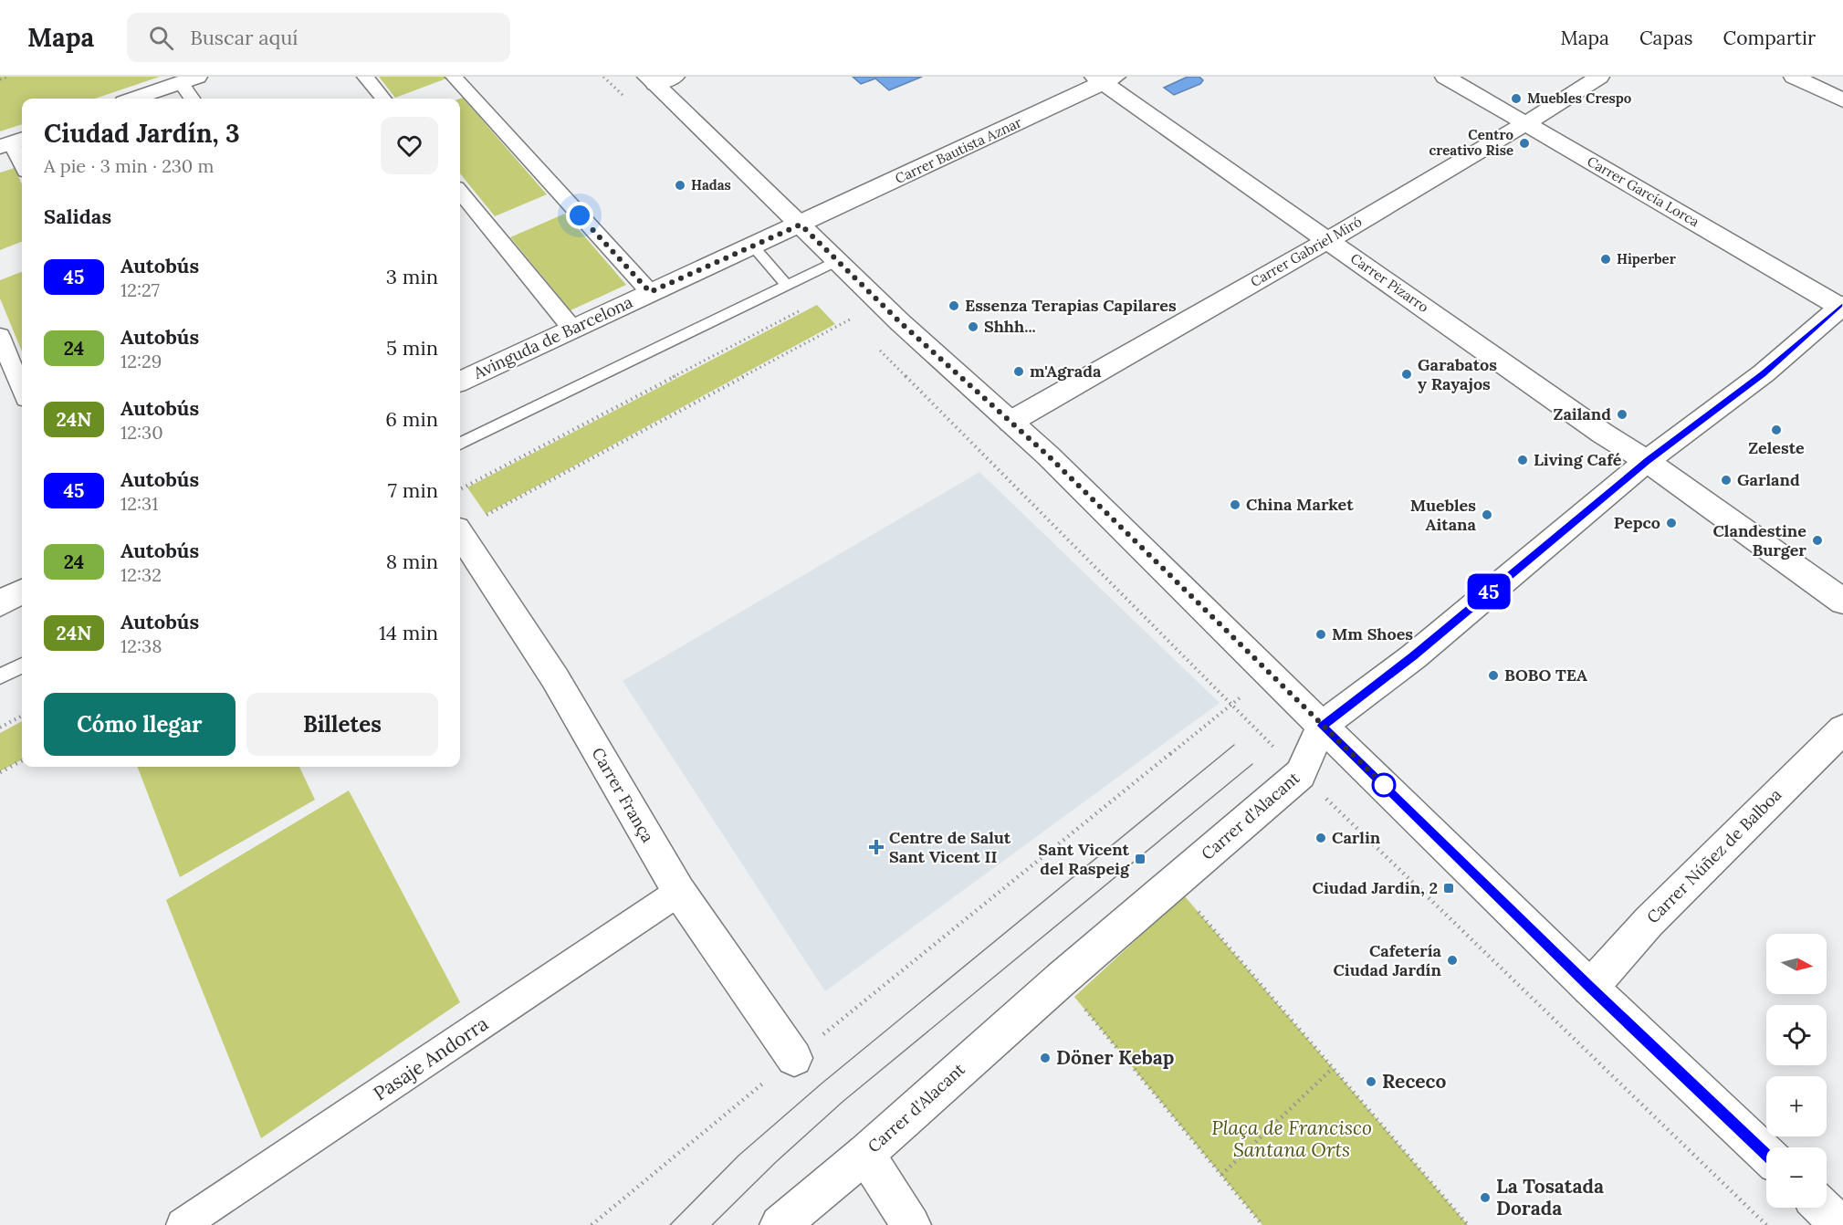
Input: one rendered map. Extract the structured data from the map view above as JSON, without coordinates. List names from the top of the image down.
{
  "streets": {
    "street": [
      "Carrer Bautista Aznar",
      "Carrer García Lorca",
      "Carrer Gabriel Miró",
      "Carrer Pizarro",
      "Avinguda de Barcelona",
      "Carrer França",
      "Carrer d'Alacant",
      "Carrer Núñez de Balboa",
      "Pasaje Andorra"
    ]
  },
  "crossings": [
    ["Carrer Bautista Aznar", "Carrer Pizarro"],
    ["Carrer Bautista Aznar", "Avinguda de Barcelona"],
    ["Carrer García Lorca", "Carrer Gabriel Miró"],
    ["Carrer García Lorca", "Carrer d'Alacant"],
    ["Carrer Gabriel Miró", "Carrer Pizarro"],
    ["Carrer Pizarro", "Carrer d'Alacant"],
    ["Carrer França", "Pasaje Andorra"]
  ],
  "parks": ["Plaça de Francisco Santana Orts"],
  "places": {
    "other": [
      "Muebles Crespo",
      "Centro creativo Rise",
      "Hadas",
      "Hiperber",
      "Essenza Terapias Capilares",
      "Shhh...",
      "m'Agrada",
      "Garabatos y Rayajos",
      "Zailand",
      "Zeleste",
      "Living Café",
      "Garland",
      "China Market",
      "Muebles Aitana",
      "Pepco",
      "Clandestine Burger",
      "Mm Shoes",
      "BOBO TEA",
      "Carlin",
      "Cafetería Ciudad Jardín",
      "Döner Kebap",
      "Receco",
      "La Tosatada Dorada"
    ],
    "health": ["Centre de Salut Sant Vicent II"],
    "transit": ["Sant Vicent del Raspeig", "Ciudad Jardin, 2"]
  },
  "lines": ["bus line 45"],
  "north": "right",
  "page": {
    "header": "Mapa",
    "search": "Buscar aquí",
    "nav": ["Mapa", "Capas", "Compartir"],
    "on_map": "45",
    "heading": [
      ["Ciudad Jardín, 3", "A pie · 3 min · 230 m"],
      "Salidas"
    ],
    "list": [
      {
        "mark": "45",
        "name": "Autobús",
        "note": "12:27",
        "value": "3 min"
      },
      {
        "mark": "24",
        "name": "Autobús",
        "note": "12:29",
        "value": "5 min"
      },
      {
        "mark": "24N",
        "name": "Autobús",
        "note": "12:30",
        "value": "6 min"
      },
      {
        "mark": "45",
        "name": "Autobús",
        "note": "12:31",
        "value": "7 min"
      },
      {
        "mark": "24",
        "name": "Autobús",
        "note": "12:32",
        "value": "8 min"
      },
      {
        "mark": "24N",
        "name": "Autobús",
        "note": "12:38",
        "value": "14 min"
      }
    ],
    "buttons": ["Cómo llegar", "Billetes"],
    "map_buttons": ["+", "−"]
  }
}
